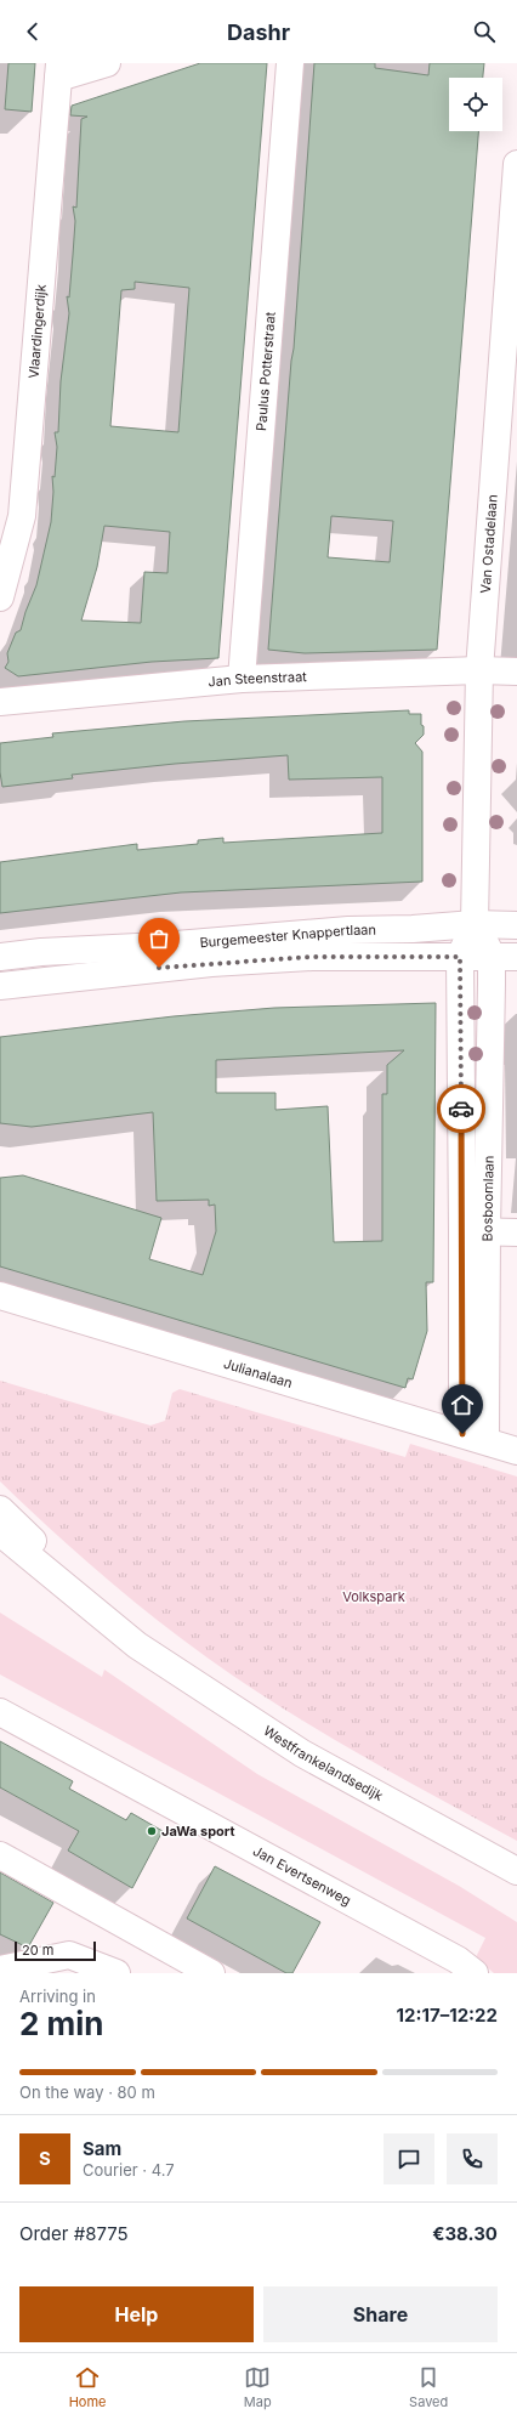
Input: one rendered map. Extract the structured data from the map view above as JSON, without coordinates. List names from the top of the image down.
{
  "streets": {
    "street": [
      "Vlaardingerdijk",
      "Paulus Potterstraat",
      "Van Ostadelaan",
      "Jan Steenstraat",
      "Burgemeester Knappertlaan",
      "Bosboomlaan",
      "Julianalaan",
      "Westfrankelandsedijk",
      "Jan Evertsenweg"
    ]
  },
  "crossings": [
    ["Paulus Potterstraat", "Jan Steenstraat"],
    ["Van Ostadelaan", "Jan Steenstraat"],
    ["Van Ostadelaan", "Burgemeester Knappertlaan"],
    ["Burgemeester Knappertlaan", "Bosboomlaan"],
    ["Bosboomlaan", "Julianalaan"]
  ],
  "parks": ["Volkspark"],
  "places": ["JaWa sport"],
  "scale_bar": "20 m",
  "page": {
    "header": "Dashr",
    "scale": "20 m",
    "heading": ["2 min", "Arriving in", "12:17–12:22"],
    "panel": [
      "Sam",
      "Courier · 4.7",
      "Order #8775",
      "€38.30"
    ],
    "bar": "On the way · 80 m",
    "round": "S",
    "buttons": ["Help", "Share"],
    "tabs": ["Home", "Map", "Saved"]
  }
}
